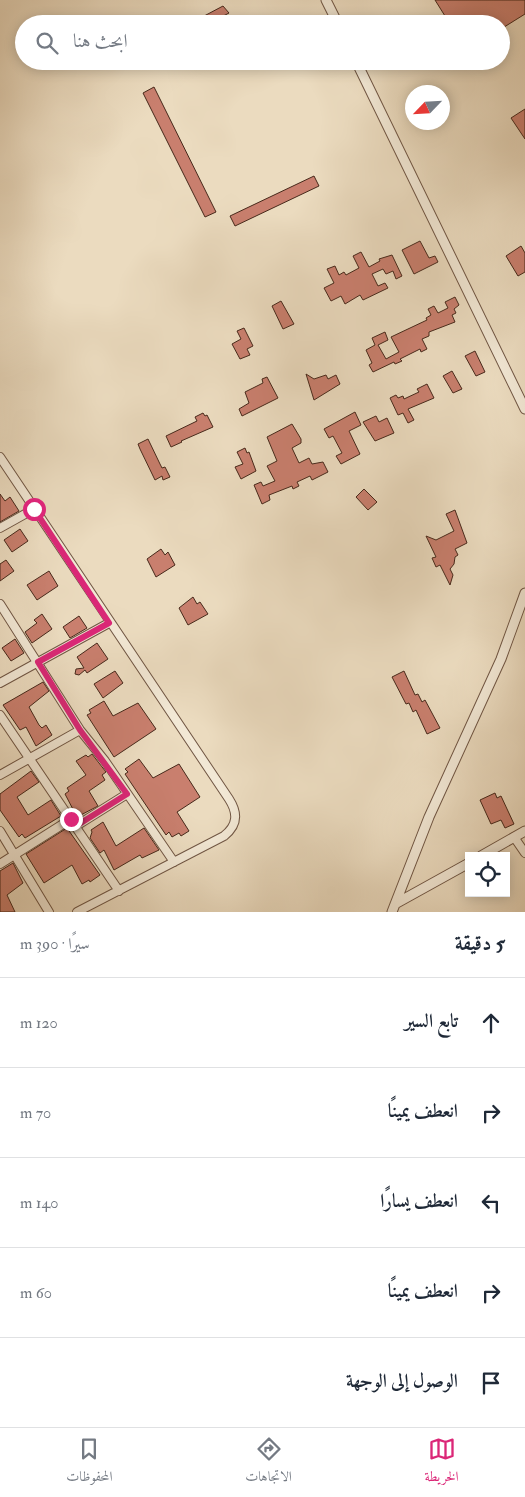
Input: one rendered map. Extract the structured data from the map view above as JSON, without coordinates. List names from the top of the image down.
{
  "north": "bottom left",
  "page": {
    "search": "ابحث هنا",
    "heading": ["5 دقيقة", "سيرًا · 390 m"],
    "list": [
      ["تابع السير", "120 m"],
      ["انعطف يمينًا", "70 m"],
      ["انعطف يسارًا", "140 m"],
      ["انعطف يمينًا", "60 m"],
      "الوصول إلى الوجهة"
    ],
    "nav": ["الخريطة", "الاتجاهات", "المحفوظات"]
  }
}
